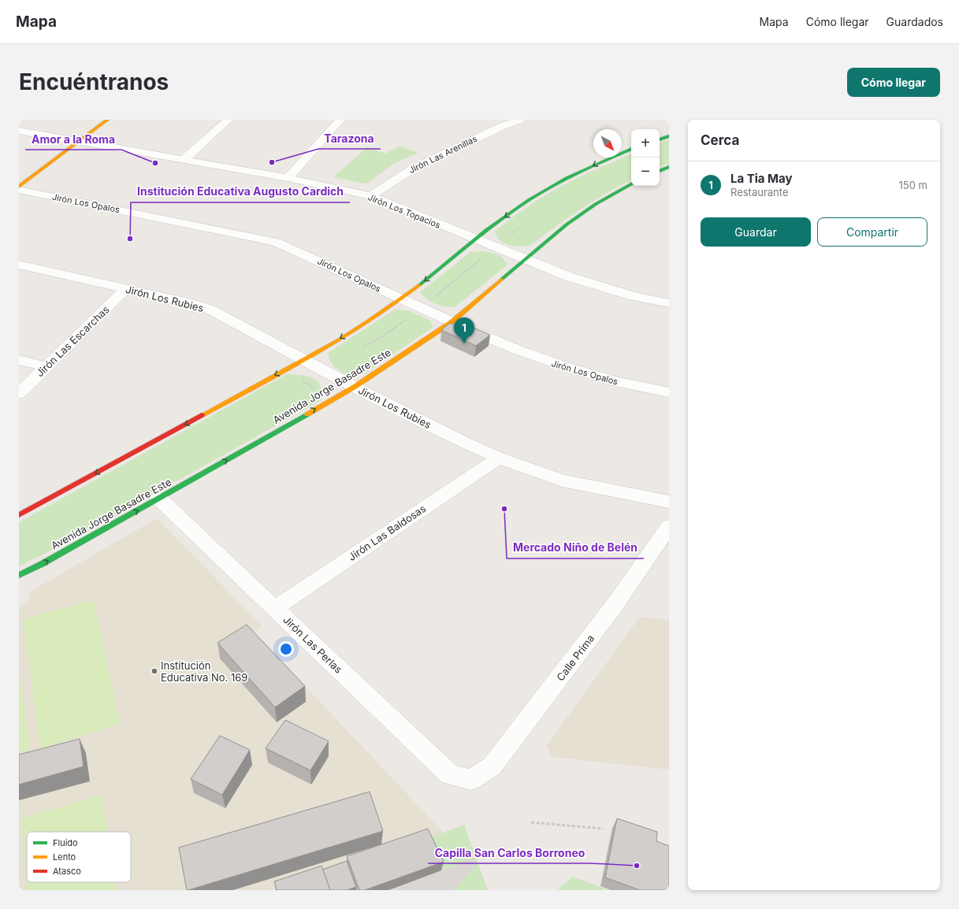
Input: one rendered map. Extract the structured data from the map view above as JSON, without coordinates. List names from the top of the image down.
{
  "streets": {
    "main road": ["Avenida Jorge Basadre Este"],
    "street": [
      "Jirón Las Arenillas",
      "Jirón Los Opalos",
      "Jirón Los Topacios",
      "Jirón Los Rubies",
      "Jirón Las Escarchas",
      "Jirón Las Baldosas",
      "Jirón Las Perlas",
      "Calle Prima"
    ]
  },
  "crossings": [
    ["Jirón Las Arenillas", "Jirón Los Topacios"],
    ["Jirón Los Opalos", "Avenida Jorge Basadre Este"],
    ["Jirón Los Topacios", "Avenida Jorge Basadre Este"],
    ["Jirón Los Rubies", "Jirón Las Escarchas"],
    ["Jirón Los Rubies", "Avenida Jorge Basadre Este"],
    ["Jirón Los Rubies", "Jirón Las Baldosas"],
    ["Avenida Jorge Basadre Este", "Jirón Las Perlas"],
    ["Jirón Las Baldosas", "Jirón Las Perlas"],
    ["Jirón Las Perlas", "Calle Prima"]
  ],
  "places": [
    "Tarazona",
    "Amor a la Roma",
    "Institución Educativa Augusto Cardich",
    "Mercado Niño de Belén",
    "Institución Educativa No. 169",
    "Capilla San Carlos Borroneo"
  ],
  "legend": ["Fluido", "Lento", "Atasco"],
  "north": "bottom right",
  "page": {
    "header": "Mapa",
    "nav": ["Mapa", "Cómo llegar", "Guardados"],
    "buttons": [
      "Cómo llegar",
      ["Guardar", "Compartir"]
    ],
    "title": "Encuéntranos",
    "heading": "Cerca",
    "map_buttons": ["+", "−"],
    "list": [
      {
        "mark": "1",
        "name": "La Tia May",
        "note": "Restaurante",
        "value": "150 m"
      }
    ],
    "pins": "1"
  }
}
